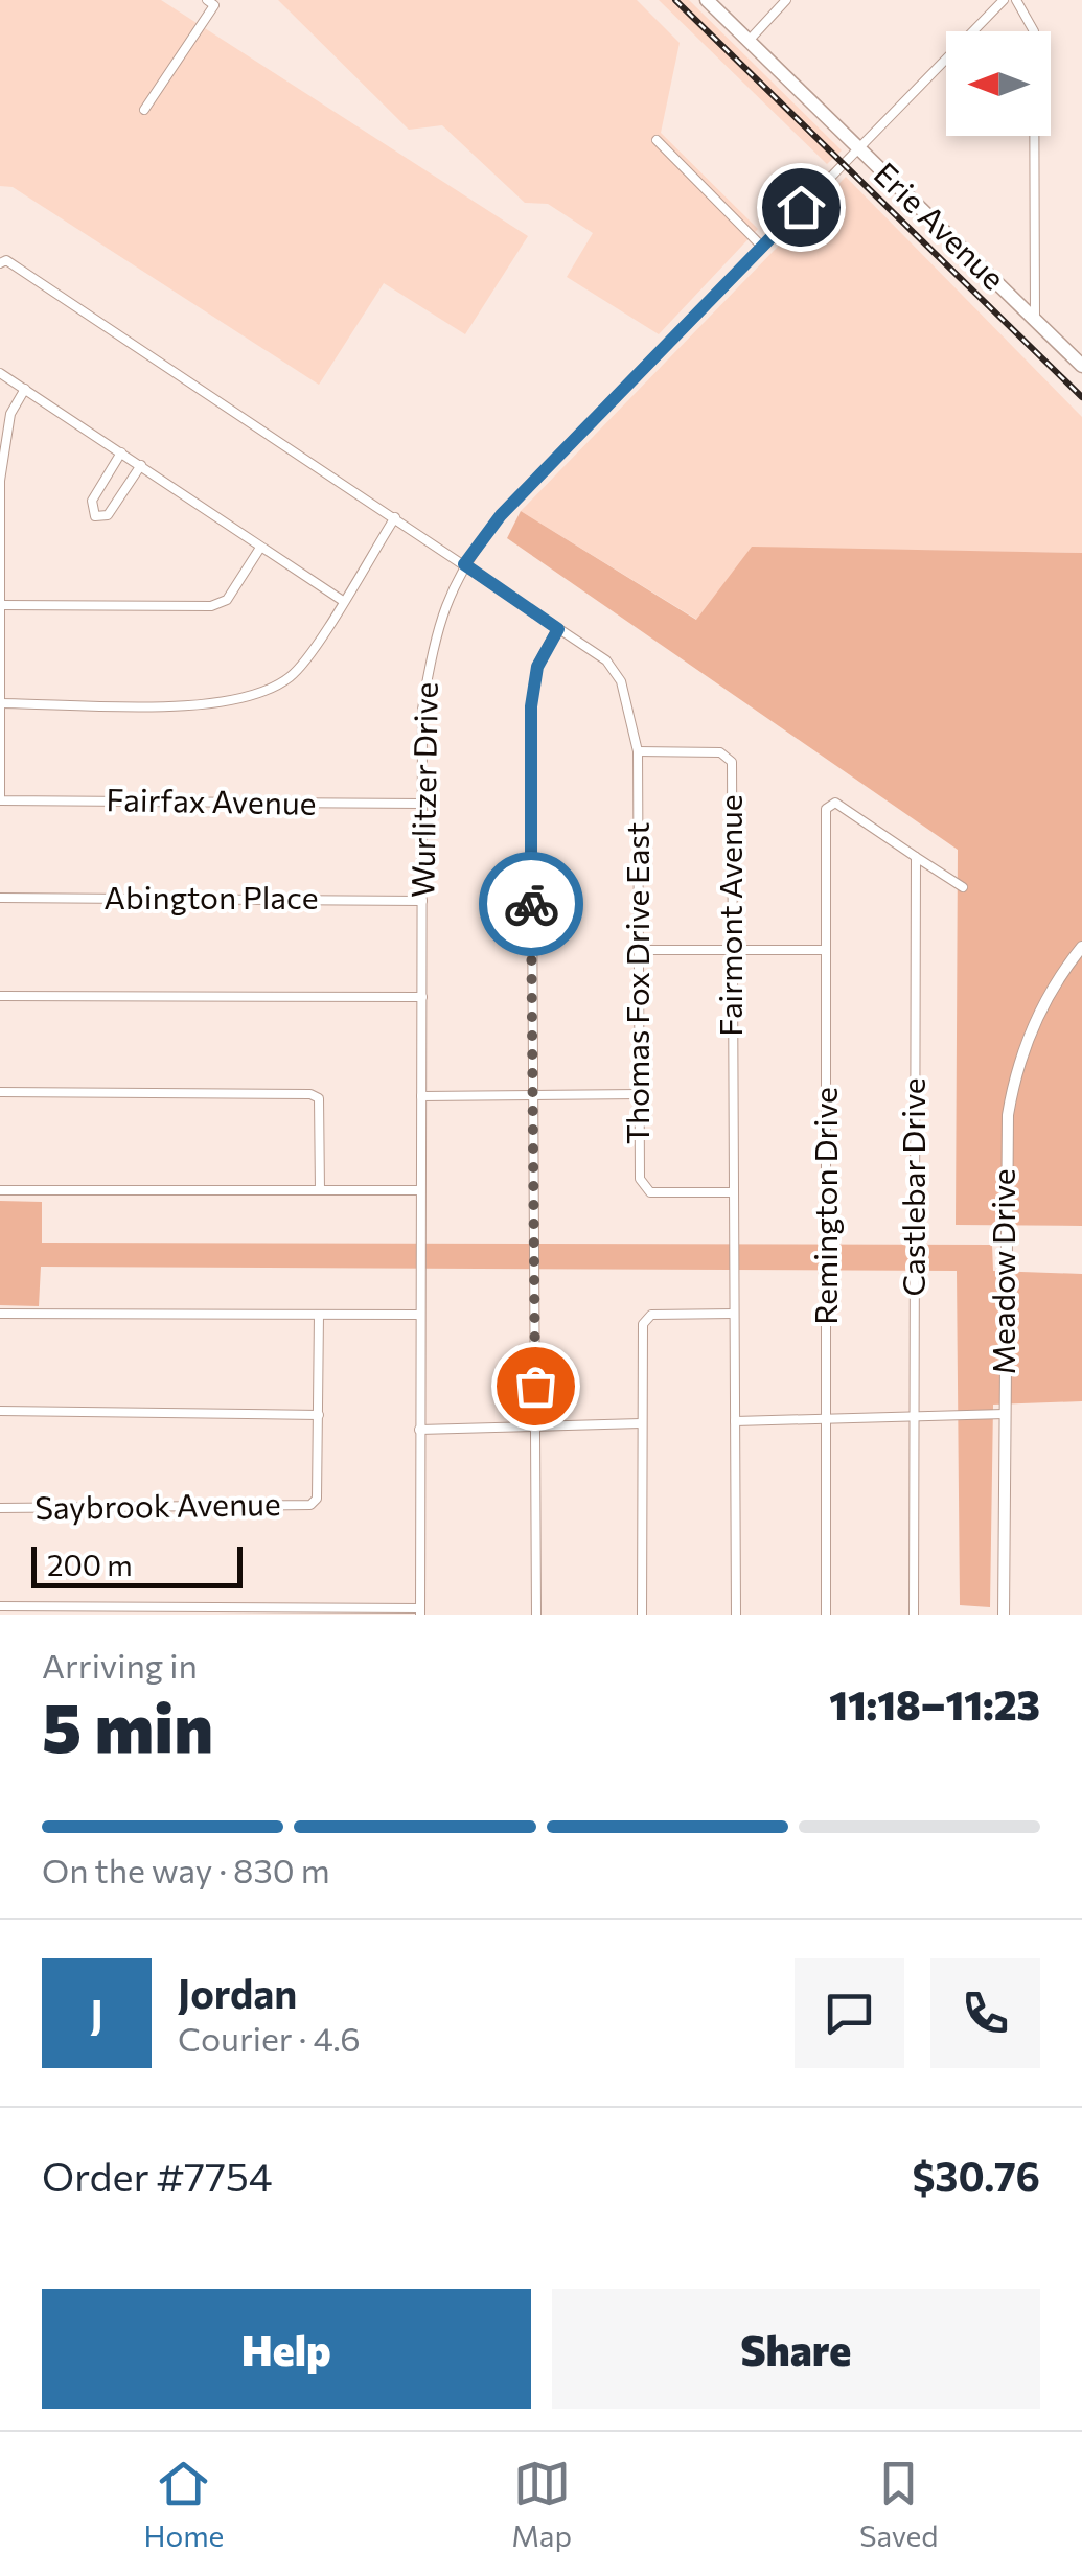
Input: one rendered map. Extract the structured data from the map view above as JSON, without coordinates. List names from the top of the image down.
{
  "streets": {
    "main road": ["Erie Avenue"],
    "street": [
      "Wurlitzer Drive",
      "Fairfax Avenue",
      "Abington Place",
      "Fairmont Avenue",
      "Thomas Fox Drive East",
      "Castlebar Drive",
      "Remington Drive",
      "Meadow Drive",
      "Saybrook Avenue"
    ]
  },
  "crossings": [
    ["Erie Avenue", "Wurlitzer Drive"],
    ["Wurlitzer Drive", "Fairfax Avenue"],
    ["Wurlitzer Drive", "Abington Place"],
    ["Fairmont Avenue", "Thomas Fox Drive East"],
    ["Castlebar Drive", "Remington Drive"]
  ],
  "scale_bar": "200 m",
  "north": "left",
  "page": {
    "scale": "200 m",
    "heading": ["5 min", "Arriving in", "11:18–11:23"],
    "panel": [
      "Jordan",
      "Courier · 4.6",
      "Order #7754",
      "$30.76"
    ],
    "bar": "On the way · 830 m",
    "round": "J",
    "buttons": ["Help", "Share"],
    "tabs": ["Home", "Map", "Saved"]
  }
}
